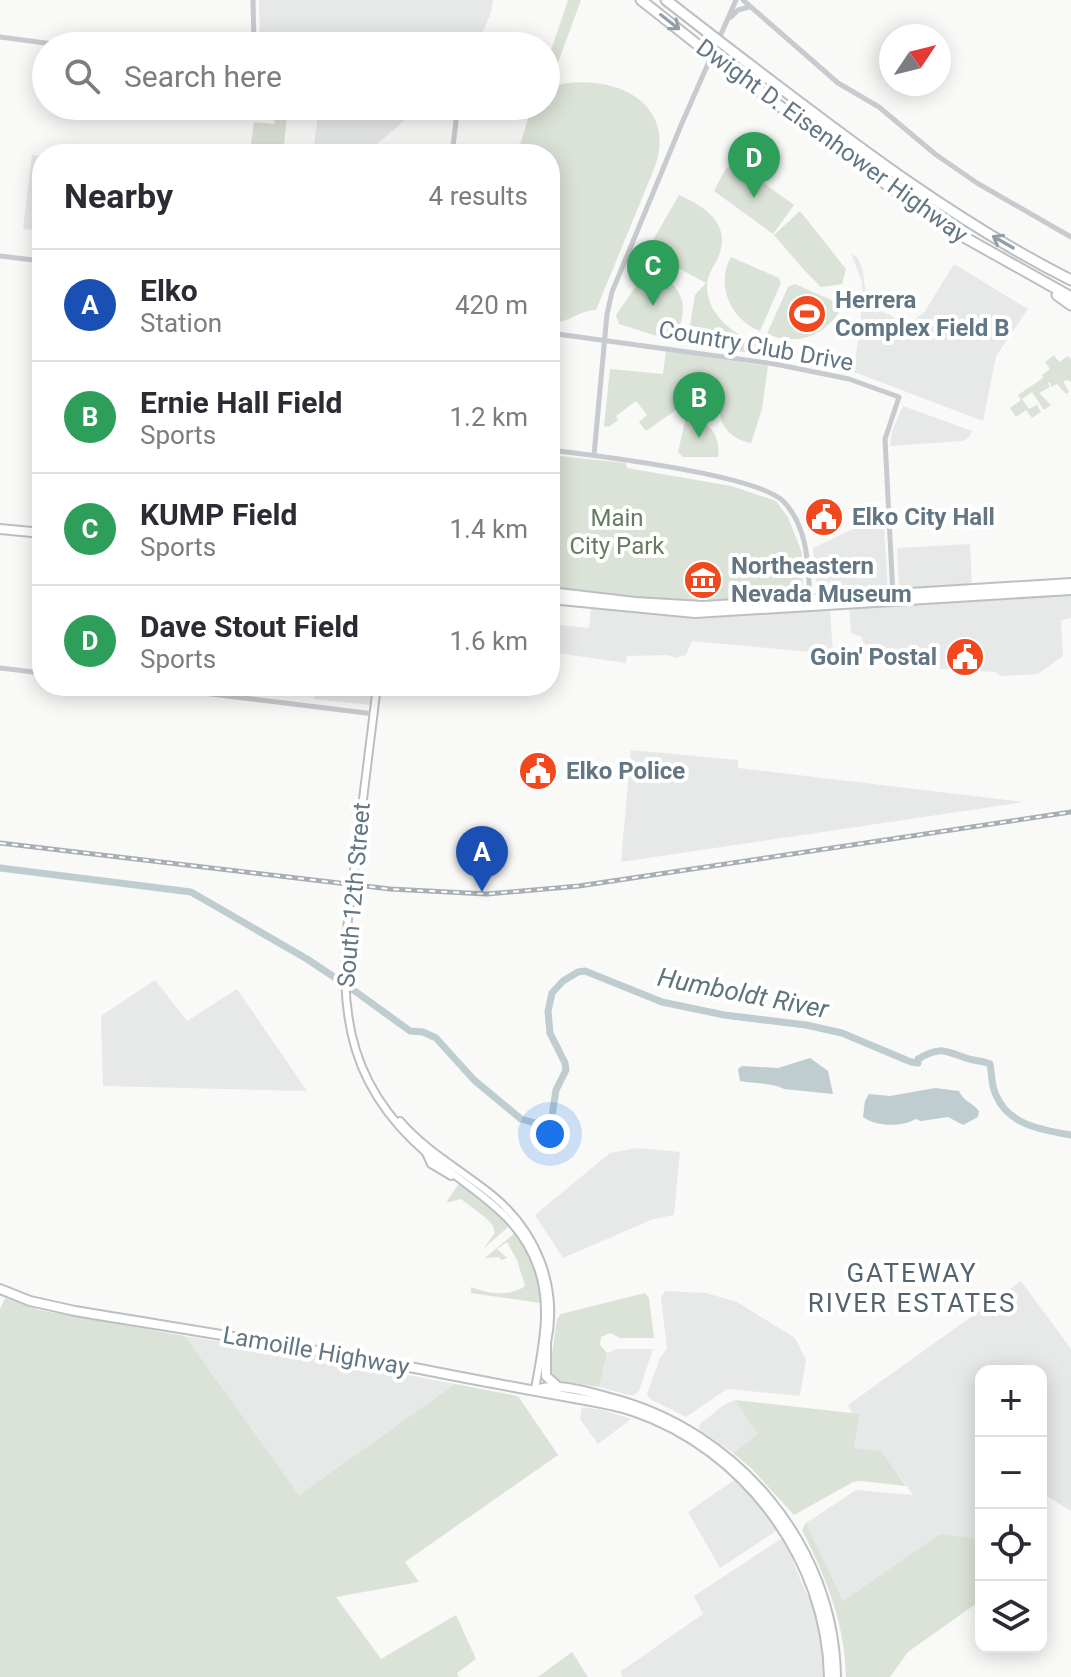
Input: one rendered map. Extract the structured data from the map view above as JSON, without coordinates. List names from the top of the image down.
{
  "streets": {
    "highway": ["Dwight D. Eisenhower Highway"],
    "main road": ["South 12th Street", "Lamoille Highway"],
    "street": ["Country Club Drive"]
  },
  "crossings": [
    ["South 12th Street", "Lamoille Highway"]
  ],
  "districts": ["GATEWAY RIVER ESTATES"],
  "water": ["Humboldt River"],
  "parks": ["Main City Park"],
  "places": {
    "sports": ["Herrera Complex Field B"],
    "public building": ["Elko City Hall", "Goin' Postal", "Elko Police"],
    "museum": ["Northeastern Nevada Museum"]
  },
  "north": "top right",
  "page": {
    "search": "Search here",
    "pins": [
      "D",
      "C",
      "B",
      "A"
    ],
    "heading": ["Nearby", "4 results"],
    "list": [
      {
        "mark": "A",
        "name": "Elko",
        "note": "Station",
        "value": "420 m"
      },
      {
        "mark": "B",
        "name": "Ernie Hall Field",
        "note": "Sports",
        "value": "1.2 km"
      },
      {
        "mark": "C",
        "name": "KUMP Field",
        "note": "Sports",
        "value": "1.4 km"
      },
      {
        "mark": "D",
        "name": "Dave Stout Field",
        "note": "Sports",
        "value": "1.6 km"
      }
    ],
    "map_buttons": ["+", "−"]
  }
}
